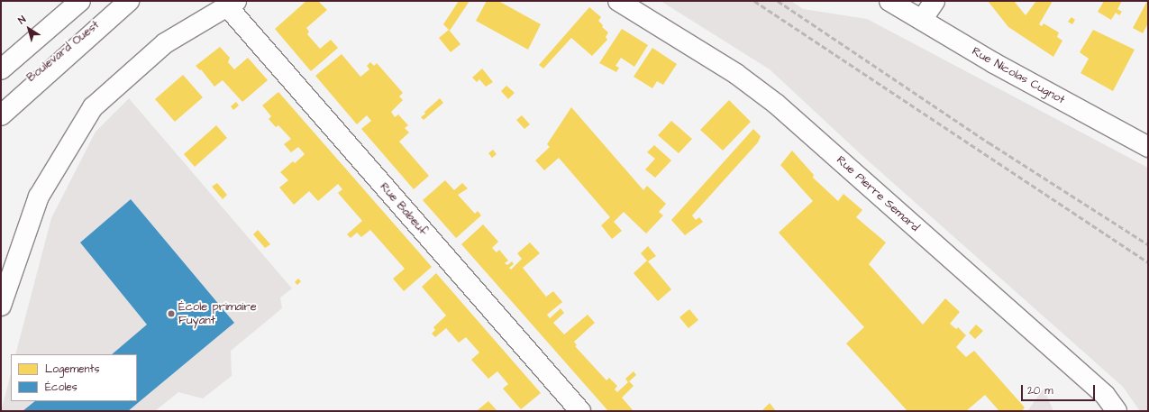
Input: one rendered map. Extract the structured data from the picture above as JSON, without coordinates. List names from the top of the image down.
{
  "streets": {
    "street": [
      "Boulevard Ouest",
      "Rue Nicolas Cugnot",
      "Rue Pierre Semard",
      "Rue Babeuf"
    ]
  },
  "places": ["École primaire Fuyant"],
  "legend": ["Logements", "Écoles"],
  "scale_bar": "20 m",
  "north": "top left"
}
